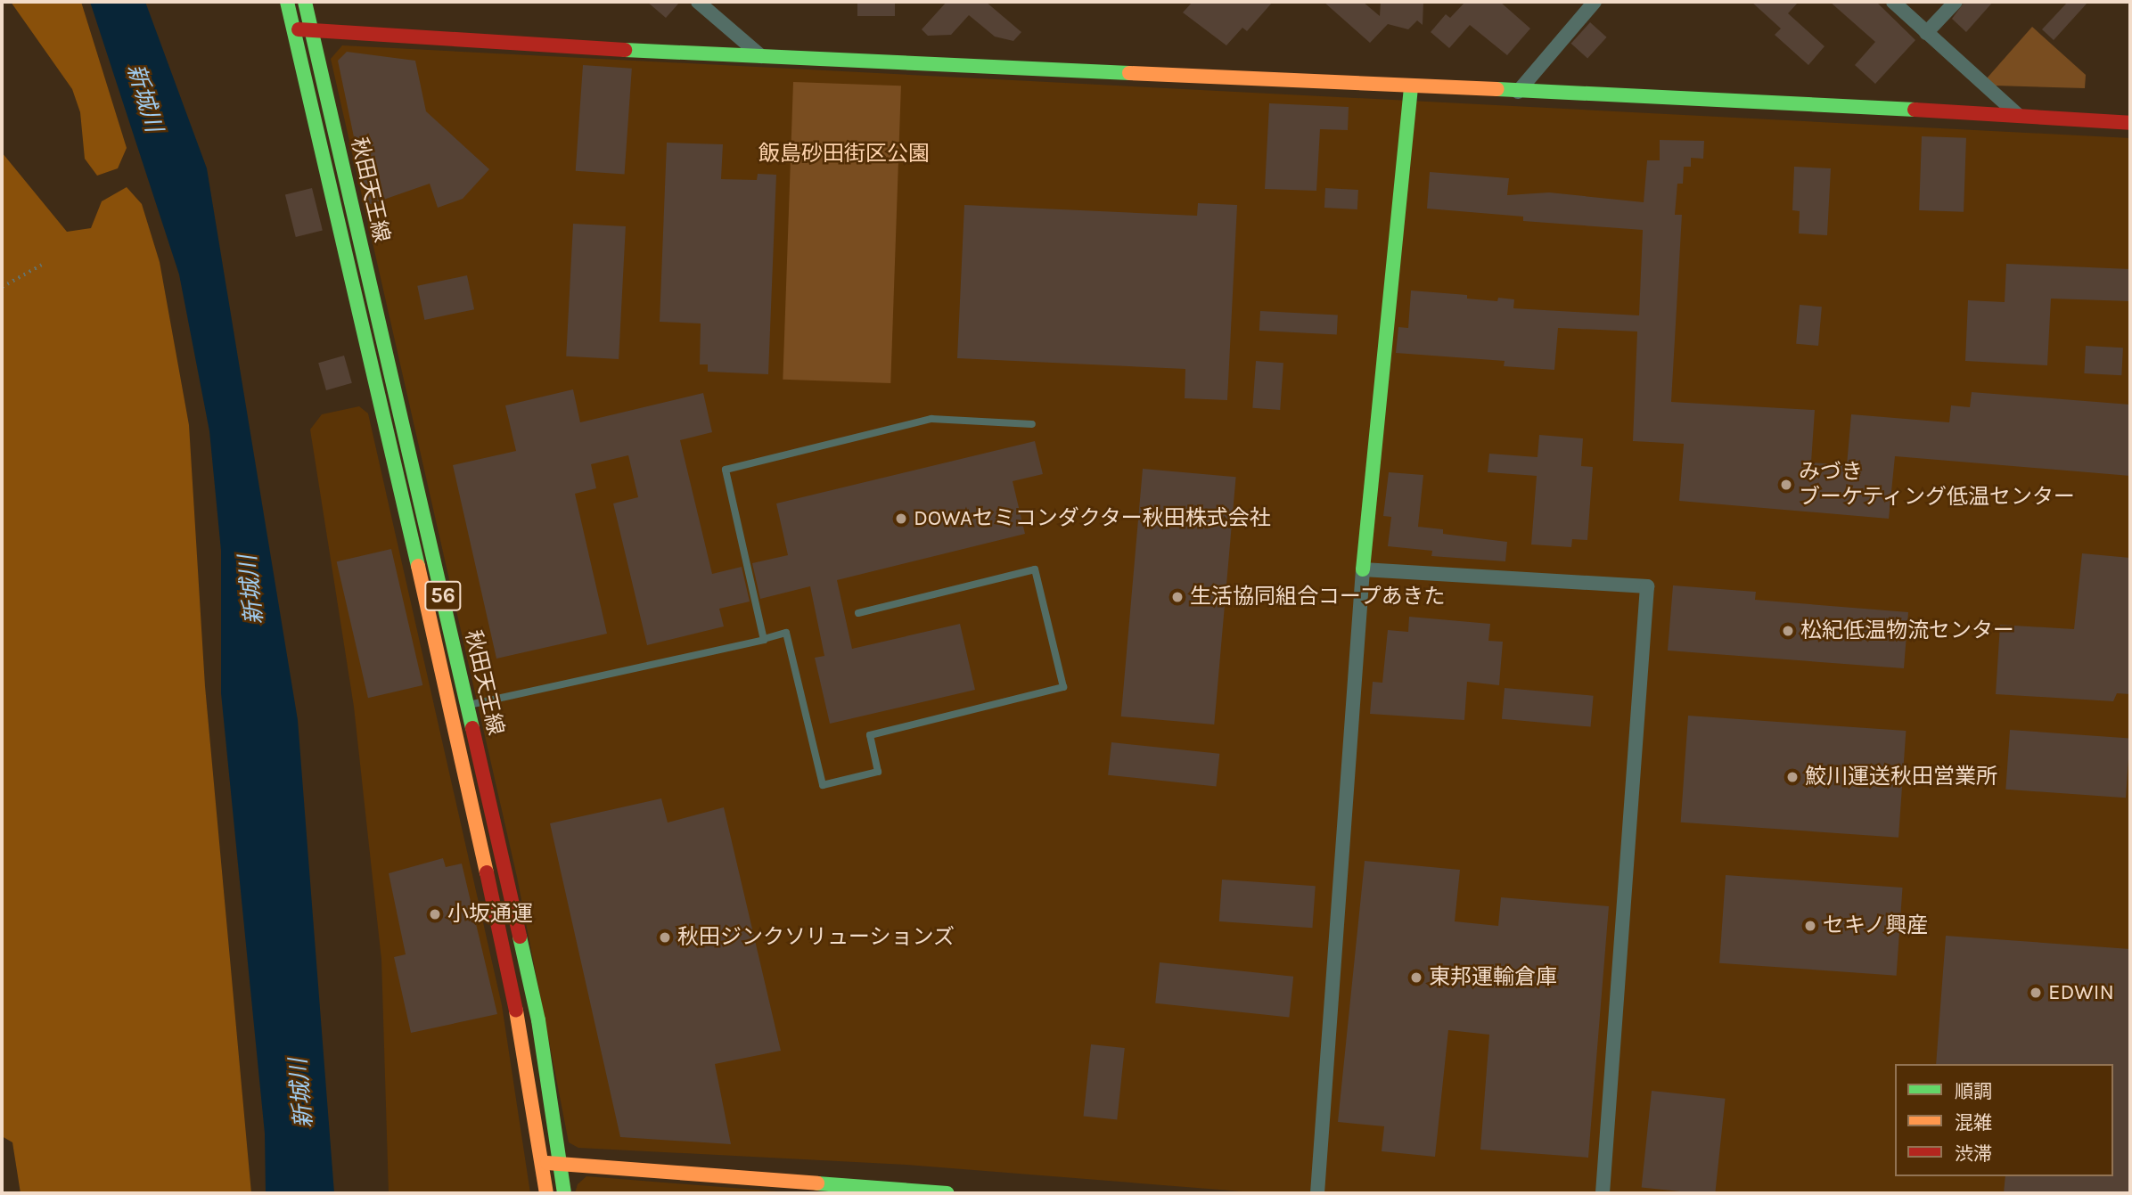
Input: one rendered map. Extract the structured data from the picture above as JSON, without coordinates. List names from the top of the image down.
{
  "streets": {
    "street": ["秋田天王線", "56"]
  },
  "water": ["新城川"],
  "parks": ["飯島砂田街区公園"],
  "places": [
    "みづき ブーケティング低温センター",
    "DOWAセミコンダクター秋田株式会社",
    "生活協同組合コープあきた",
    "松紀低温物流センター",
    "鮫川運送秋田営業所",
    "小坂通運",
    "セキノ興産",
    "秋田ジンクソリューションズ",
    "東邦運輸倉庫",
    "EDWIN"
  ],
  "legend": ["順調", "混雑", "渋滞"]
}
